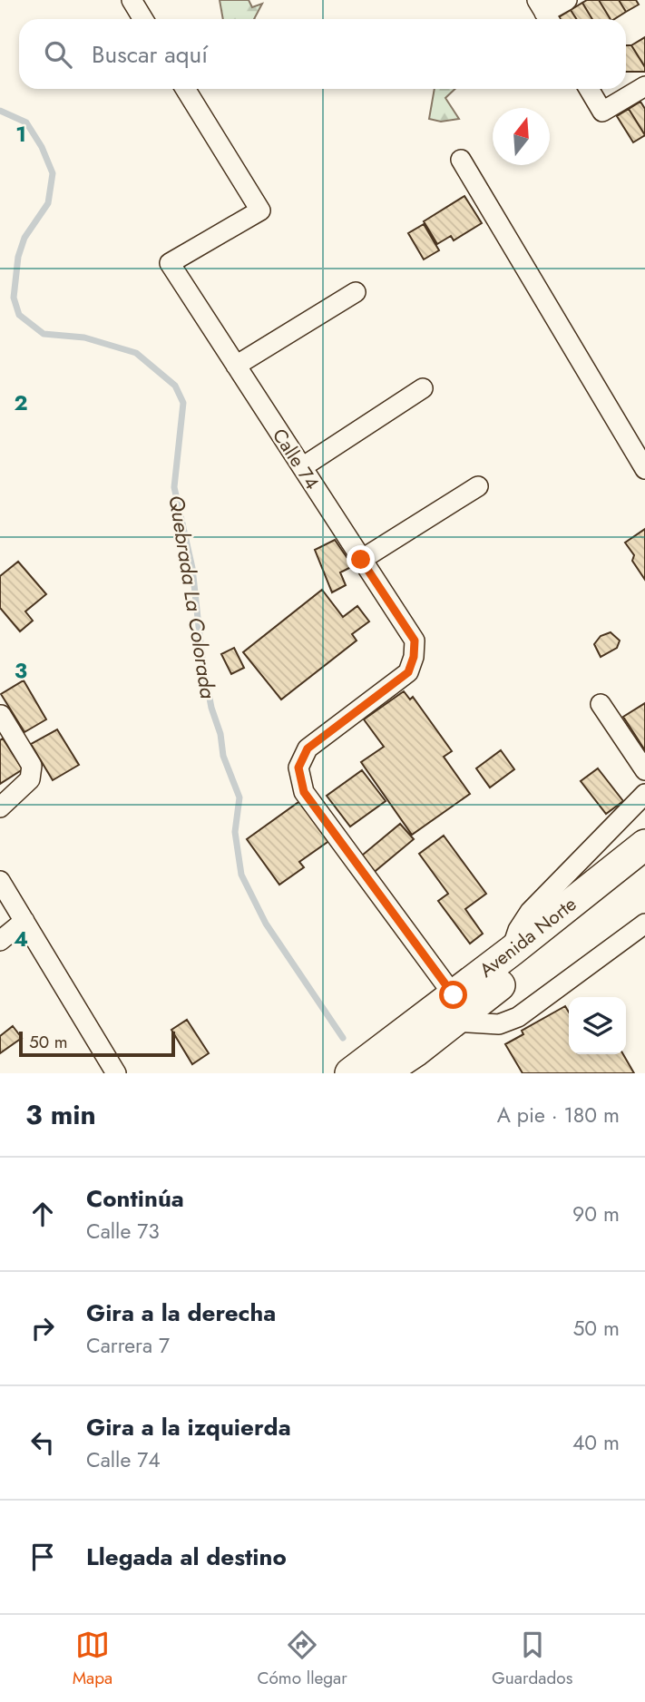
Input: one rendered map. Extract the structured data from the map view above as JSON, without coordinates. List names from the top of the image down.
{
  "streets": {
    "main road": ["Avenida Norte"],
    "street": ["Calle 74"]
  },
  "crossings": [
    ["Calle 74", "Avenida Norte"]
  ],
  "water": ["Quebrada La Colorada"],
  "scale_bar": "50 m",
  "north": "top",
  "page": {
    "search": "Buscar aquí",
    "scale": "50 m",
    "heading": ["3 min", "A pie · 180 m"],
    "list": [
      ["Continúa", "Calle 73", "90 m"],
      ["Gira a la derecha", "Carrera 7", "50 m"],
      ["Gira a la izquierda", "Calle 74", "40 m"],
      "Llegada al destino"
    ],
    "nav": ["Mapa", "Cómo llegar", "Guardados"]
  },
  "grid": {
    "rows": [
      "1",
      "2",
      "3",
      "4"
    ]
  }
}
